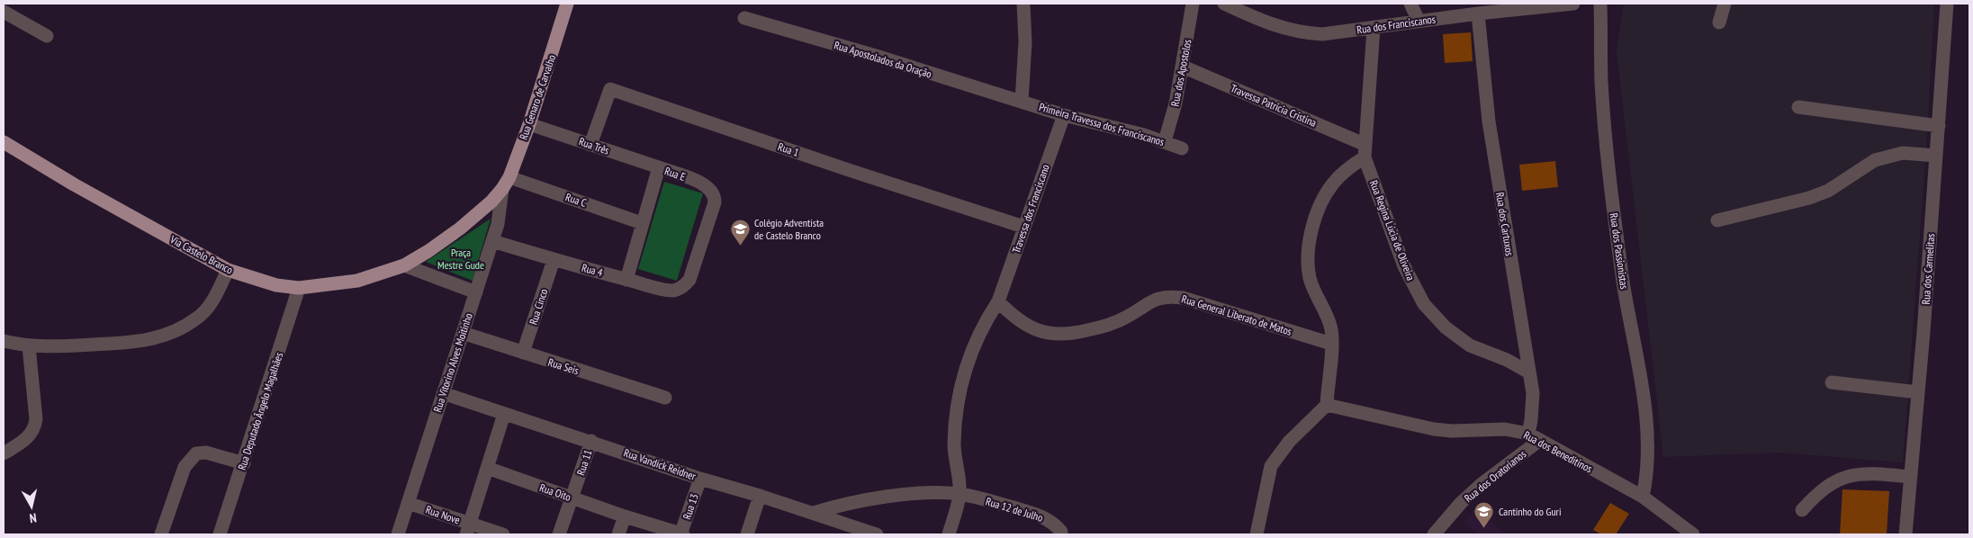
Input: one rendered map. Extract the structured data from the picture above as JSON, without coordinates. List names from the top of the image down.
{
  "streets": {
    "main road": ["Rua Genaro de Carvalho", "Via Castelo Branco"],
    "street": [
      "Rua dos Franciscanos",
      "Rua Apostolados da Oração",
      "Rua dos Apostolos",
      "Travessa Patricia Cristina",
      "Primeira Travessa dos Franciscanos",
      "Rua Três",
      "Rua 1",
      "Rua E",
      "Rua C",
      "Travessa dos Franciscano",
      "Rua dos Cartuxos",
      "Rua Regina Lúcia de Oliveira",
      "Rua dos Passionistas",
      "Rua dos Carmelitas",
      "Rua 4",
      "Rua Cinco",
      "Rua General Liberato de Matos",
      "Rua Vitorino Alves Moitinho",
      "Rua Seis",
      "Rua Deputado Ângelo Magalhães",
      "Rua dos Beneditinos",
      "Rua 11",
      "Rua Vandick Reidner",
      "Rua dos Oratorianos",
      "Rua Oito",
      "Rua 13",
      "Rua 12 de Julho",
      "Rua Nove"
    ]
  },
  "crossings": [
    ["Rua dos Franciscanos", "Rua dos Cartuxos"],
    ["Rua dos Franciscanos", "Rua Regina Lúcia de Oliveira"],
    ["Rua Apostolados da Oração", "Primeira Travessa dos Franciscanos"],
    ["Rua dos Apostolos", "Travessa Patricia Cristina"],
    ["Rua dos Apostolos", "Primeira Travessa dos Franciscanos"],
    ["Rua Genaro de Carvalho", "Rua Três"],
    ["Rua Genaro de Carvalho", "Rua C"],
    ["Rua Genaro de Carvalho", "Via Castelo Branco"],
    ["Rua Genaro de Carvalho", "Rua Vitorino Alves Moitinho"],
    ["Travessa Patricia Cristina", "Rua Regina Lúcia de Oliveira"],
    ["Primeira Travessa dos Franciscanos", "Travessa dos Franciscano"],
    ["Rua Três", "Rua 1"],
    ["Rua Três", "Rua E"],
    ["Rua 1", "Travessa dos Franciscano"],
    ["Rua E", "Rua C"],
    ["Rua E", "Rua 4"],
    ["Travessa dos Franciscano", "Rua General Liberato de Matos"],
    ["Travessa dos Franciscano", "Rua 12 de Julho"],
    ["Rua dos Cartuxos", "Rua Regina Lúcia de Oliveira"],
    ["Rua dos Cartuxos", "Rua dos Beneditinos"],
    ["Rua dos Cartuxos", "Rua dos Oratorianos"],
    ["Rua dos Passionistas", "Rua dos Beneditinos"],
    ["Via Castelo Branco", "Rua Vitorino Alves Moitinho"],
    ["Via Castelo Branco", "Rua Deputado Ângelo Magalhães"],
    ["Rua 4", "Rua Cinco"],
    ["Rua 4", "Rua Vitorino Alves Moitinho"],
    ["Rua Cinco", "Rua Seis"],
    ["Rua Vitorino Alves Moitinho", "Rua Seis"],
    ["Rua Vitorino Alves Moitinho", "Rua Vandick Reidner"],
    ["Rua Vitorino Alves Moitinho", "Rua Nove"],
    ["Rua dos Beneditinos", "Rua dos Oratorianos"],
    ["Rua 11", "Rua Vandick Reidner"],
    ["Rua 11", "Rua Oito"],
    ["Rua Vandick Reidner", "Rua 13"],
    ["Rua Vandick Reidner", "Rua 12 de Julho"],
    ["Rua Oito", "Rua 13"]
  ],
  "parks": ["Praça Mestre Gude"],
  "places": {
    "school or university": ["Colégio Adventista de Castelo Branco", "Cantinho do Guri"]
  },
  "north": "bottom"
}
